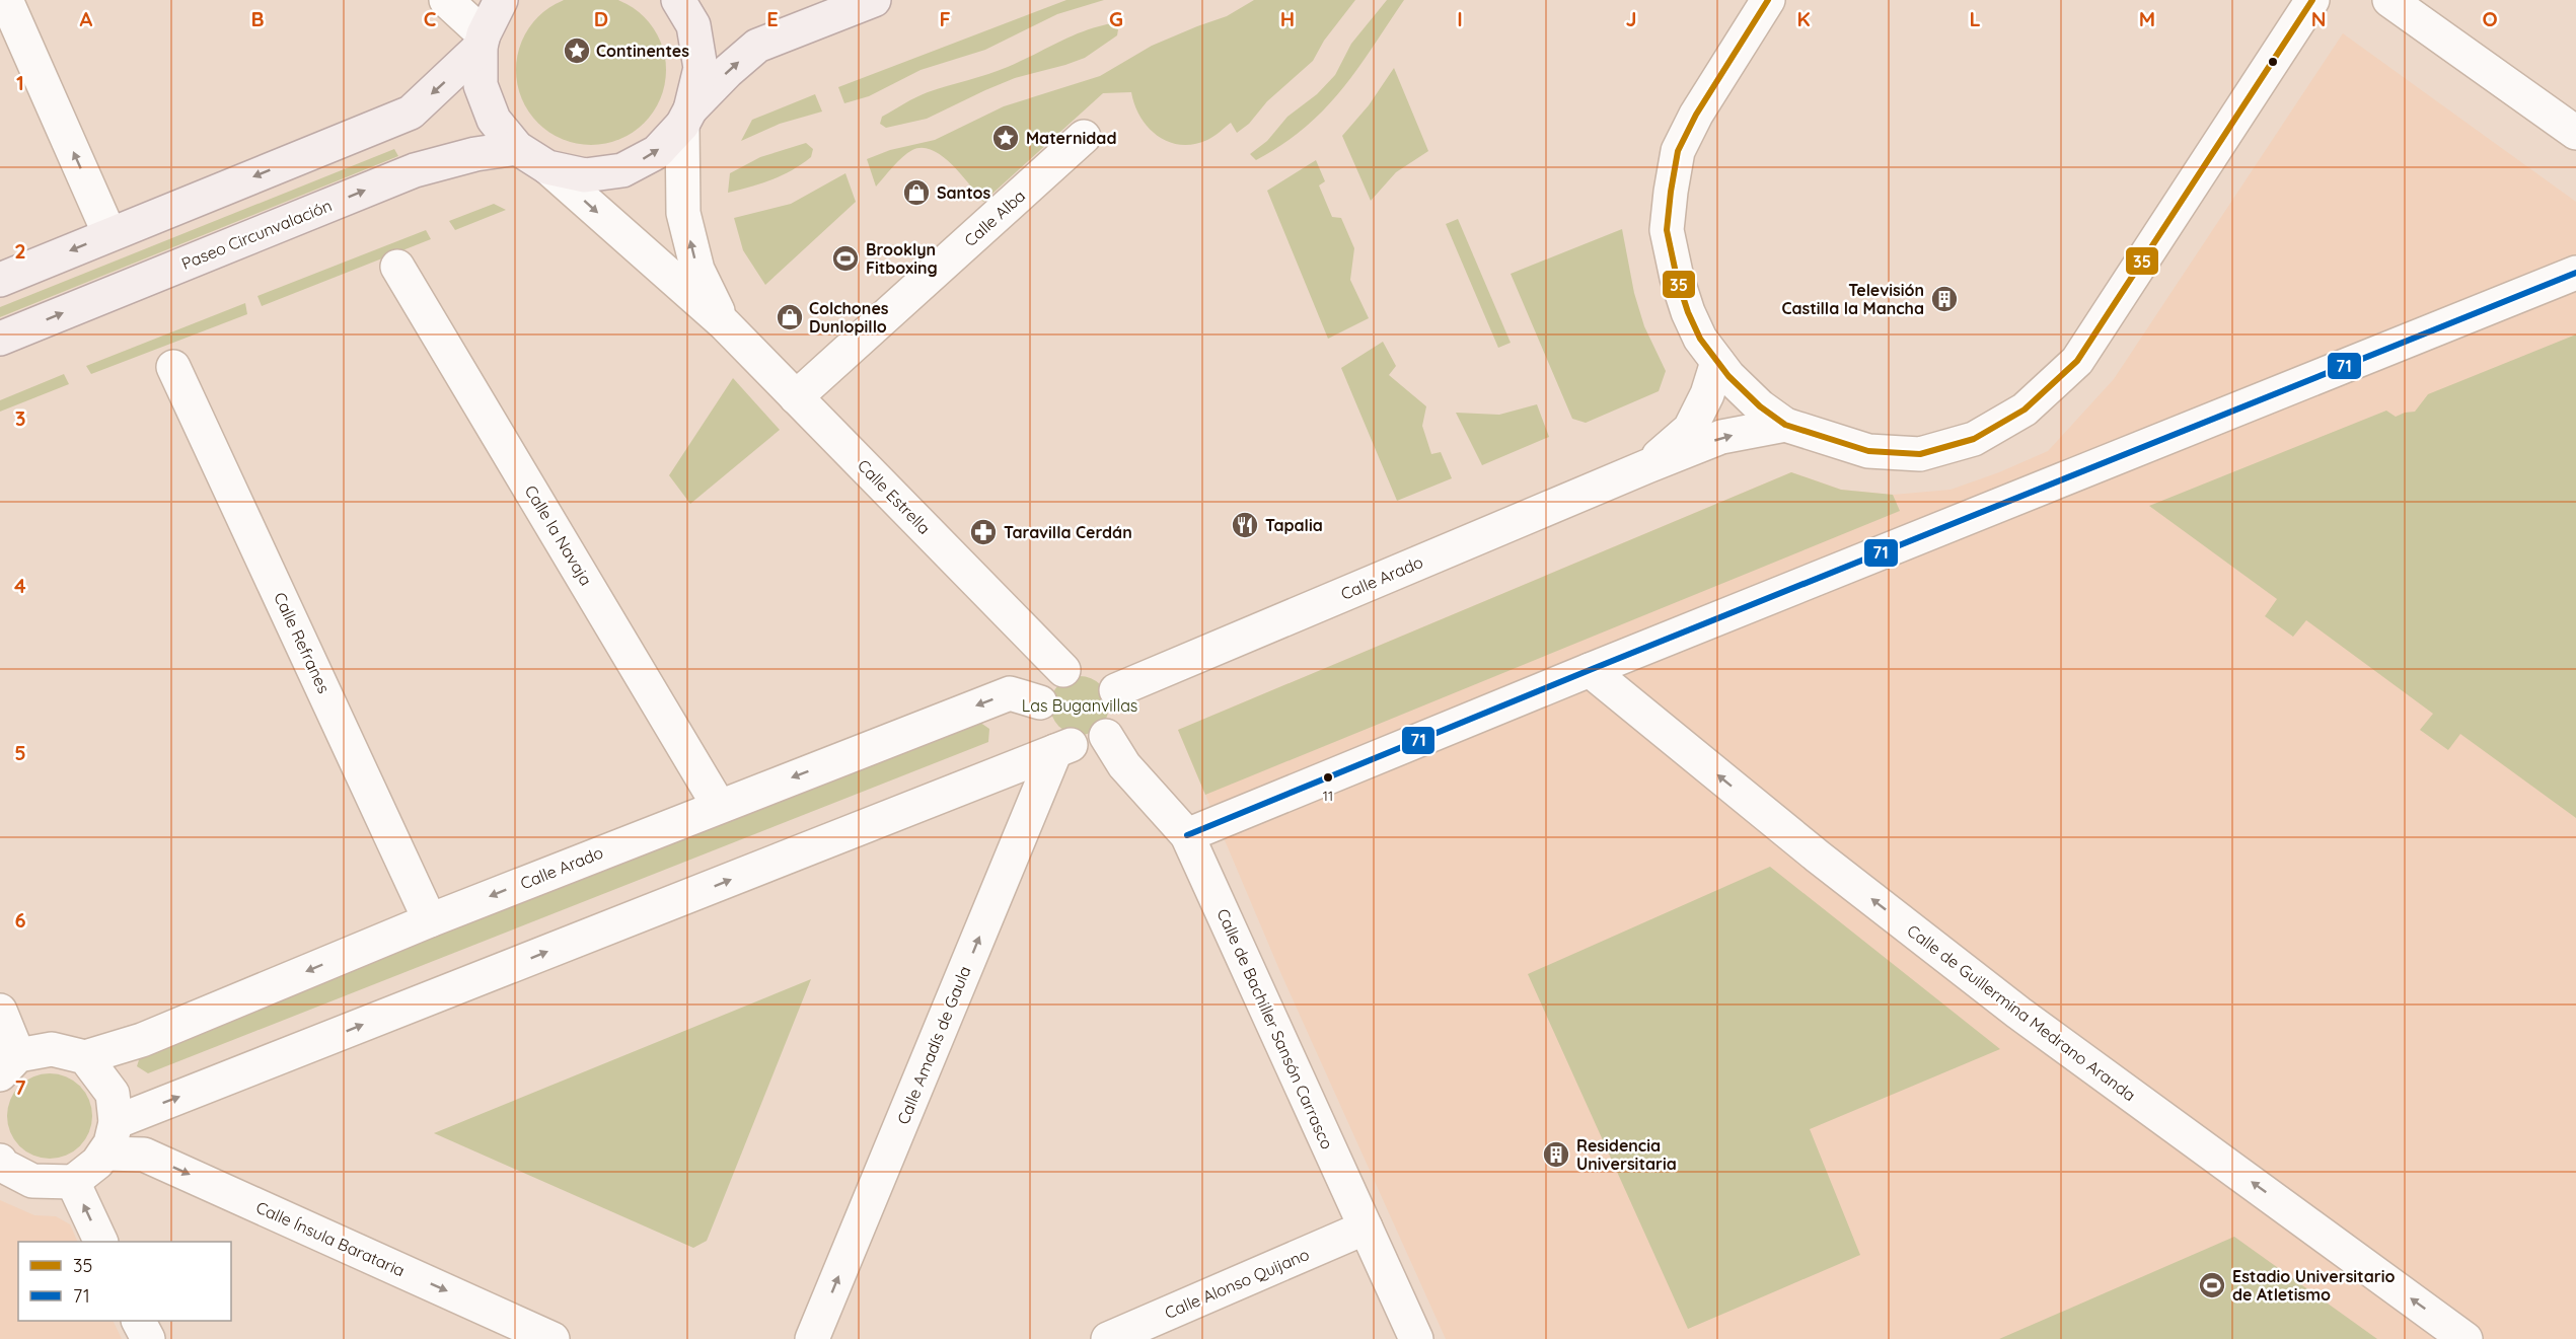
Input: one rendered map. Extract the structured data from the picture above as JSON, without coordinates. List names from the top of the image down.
{
  "streets": {
    "main road": ["Paseo Circunvalación"],
    "street": [
      "Calle Alba",
      "Calle Estrella",
      "Calle la Navaja",
      "Calle Arado",
      "Calle Refranes",
      "Calle de Guillermina Medrano Aranda",
      "Calle de Bachiller Sansón Carrasco",
      "Calle Amadís de Gaula",
      "Calle Ínsula Barataria",
      "Calle Alonso Quijano"
    ]
  },
  "crossings": [
    ["Calle Alba", "Calle Estrella"],
    ["Calle Estrella", "Calle Arado"],
    ["Calle Estrella", "Calle de Bachiller Sansón Carrasco"],
    ["Calle Estrella", "Calle Amadís de Gaula"],
    ["Calle la Navaja", "Calle Arado"],
    ["Calle Arado", "Calle Refranes"],
    ["Calle Arado", "Calle de Bachiller Sansón Carrasco"],
    ["Calle Arado", "Calle Amadís de Gaula"],
    ["Calle de Bachiller Sansón Carrasco", "Calle Amadís de Gaula"],
    ["Calle de Bachiller Sansón Carrasco", "Calle Alonso Quijano"]
  ],
  "one_way": ["Calle de Guillermina Medrano Aranda", "Calle Amadís de Gaula", "Calle Ínsula Barataria"],
  "parks": ["Las Buganvillas"],
  "places": {
    "place": ["Continentes", "Maternidad"],
    "shop": ["Santos", "Colchones Dunlopillo"],
    "sports": ["Brooklyn Fitboxing", "Estadio Universitario de Atletismo"],
    "building": ["Televisión Castilla la Mancha", "Residencia Universitaria"],
    "restaurant": ["Tapalia"],
    "pharmacy": ["Taravilla Cerdán"],
    "other": ["11"]
  },
  "lines": ["transit line 35", "transit line 71"],
  "legend": ["35", "71"],
  "grid": {
    "columns": [
      "A",
      "B",
      "C",
      "D",
      "E",
      "F",
      "G",
      "H",
      "I",
      "J",
      "K",
      "L",
      "M",
      "N",
      "O"
    ],
    "rows": [
      "1",
      "2",
      "3",
      "4",
      "5",
      "6",
      "7"
    ]
  }
}
